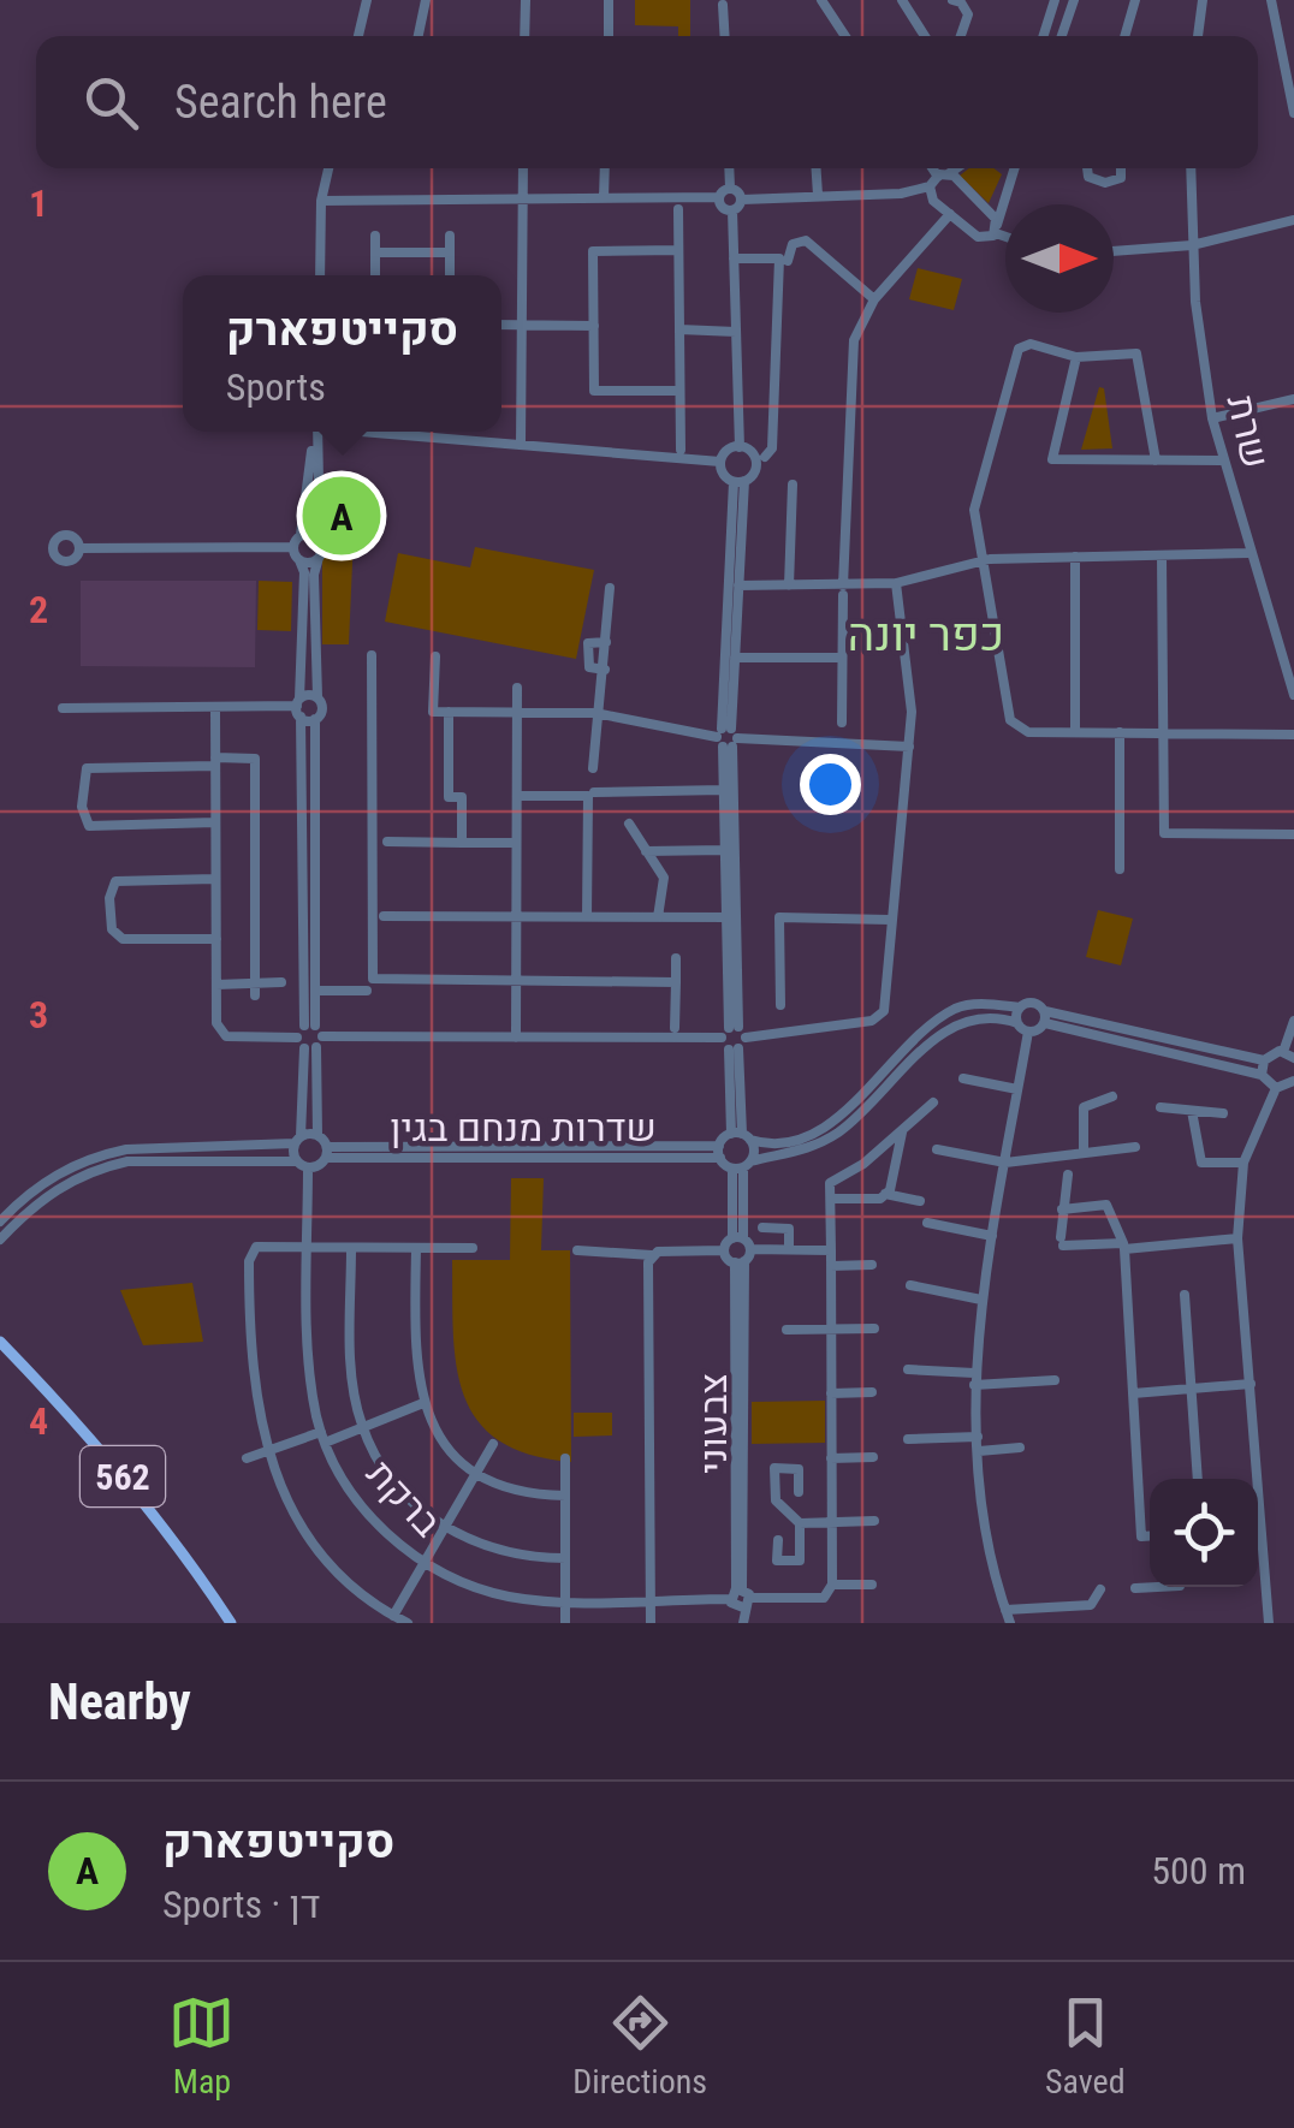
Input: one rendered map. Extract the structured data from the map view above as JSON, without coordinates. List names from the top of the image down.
{
  "streets": {
    "main road": ["562"],
    "street": [
      "שרת",
      "שדרות מנחם בגין",
      "צבעוני",
      "ברקת"
    ]
  },
  "crossings": [
    ["צבעוני", "ברקת"]
  ],
  "districts": ["כפר יונה"],
  "north": "right",
  "page": {
    "search": "Search here",
    "popup": ["סקייטפארק", "Sports"],
    "pins": "A",
    "heading": "Nearby",
    "list": [
      {
        "mark": "A",
        "name": "סקייטפארק",
        "note": "Sports · דן",
        "value": "500 m"
      }
    ],
    "nav": ["Map", "Directions", "Saved"]
  },
  "grid": {
    "rows": [
      "1",
      "2",
      "3",
      "4"
    ]
  }
}
